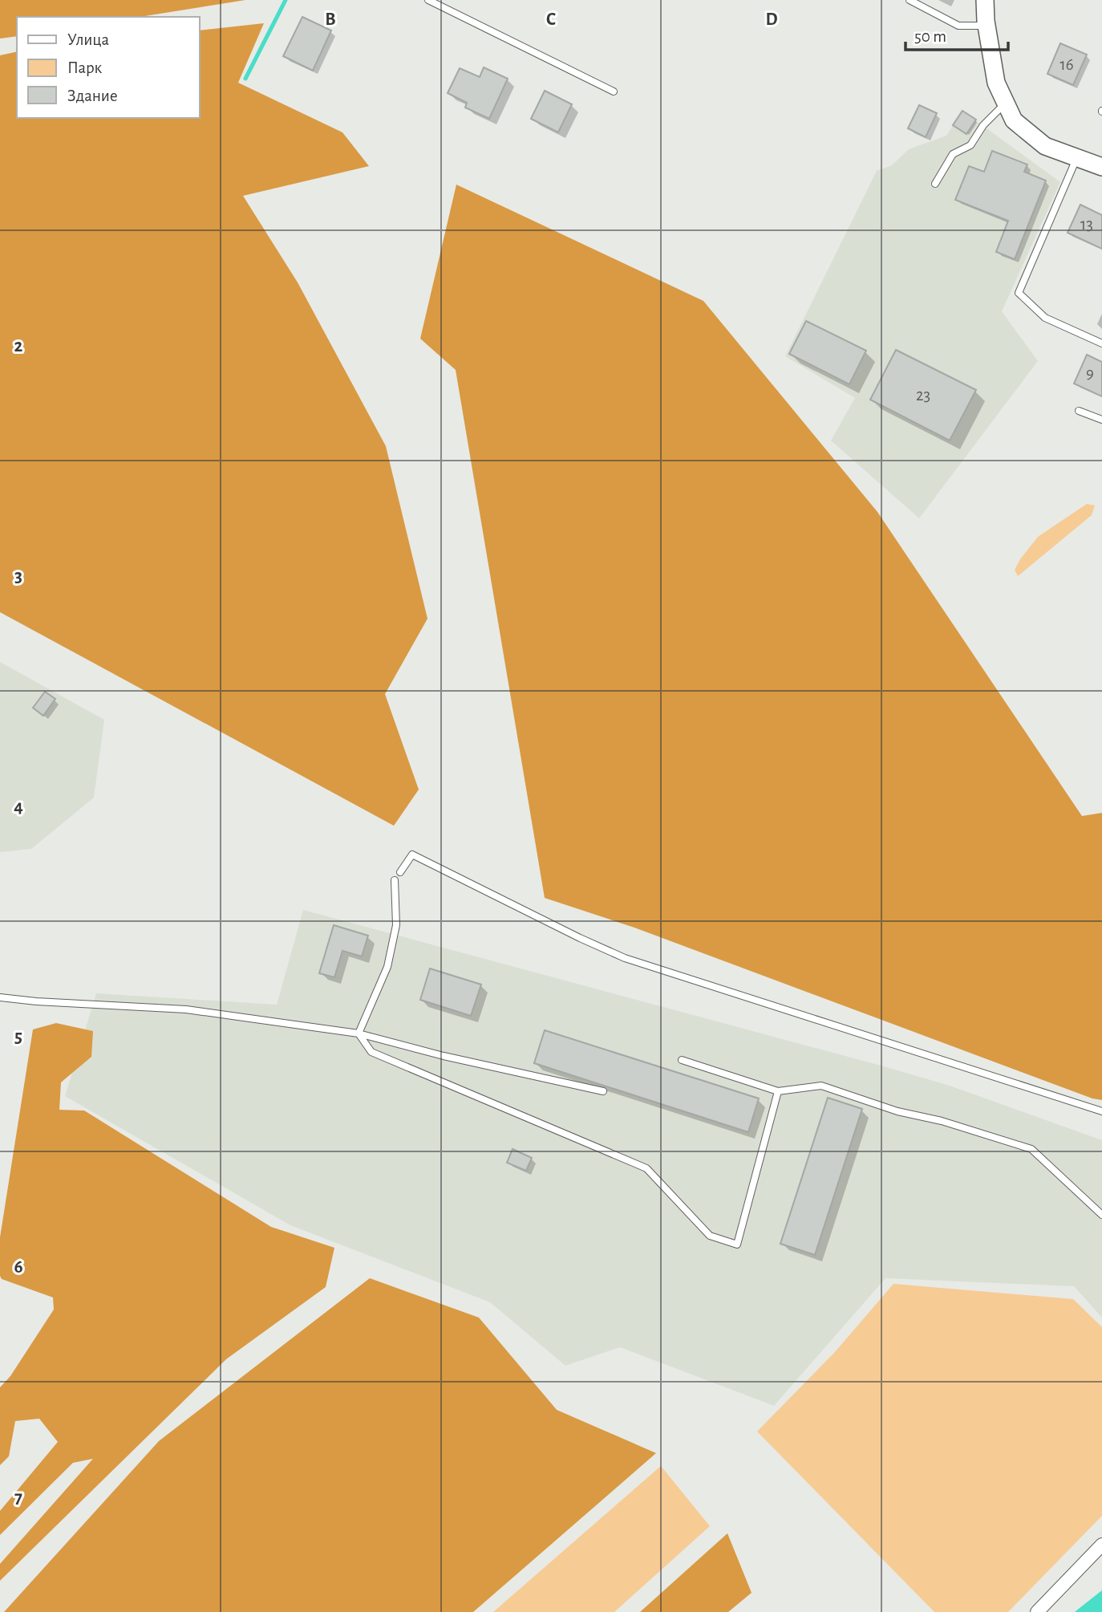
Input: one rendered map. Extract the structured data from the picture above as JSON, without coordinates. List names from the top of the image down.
{
  "house_numbers": [
    "16",
    "13",
    "9",
    "23"
  ],
  "legend": ["Улица", "Парк", "Здание"],
  "scale_bar": "50 m",
  "grid": {
    "columns": ["B", "C", "D"],
    "rows": [
      "2",
      "3",
      "4",
      "5",
      "6",
      "7"
    ]
  }
}
